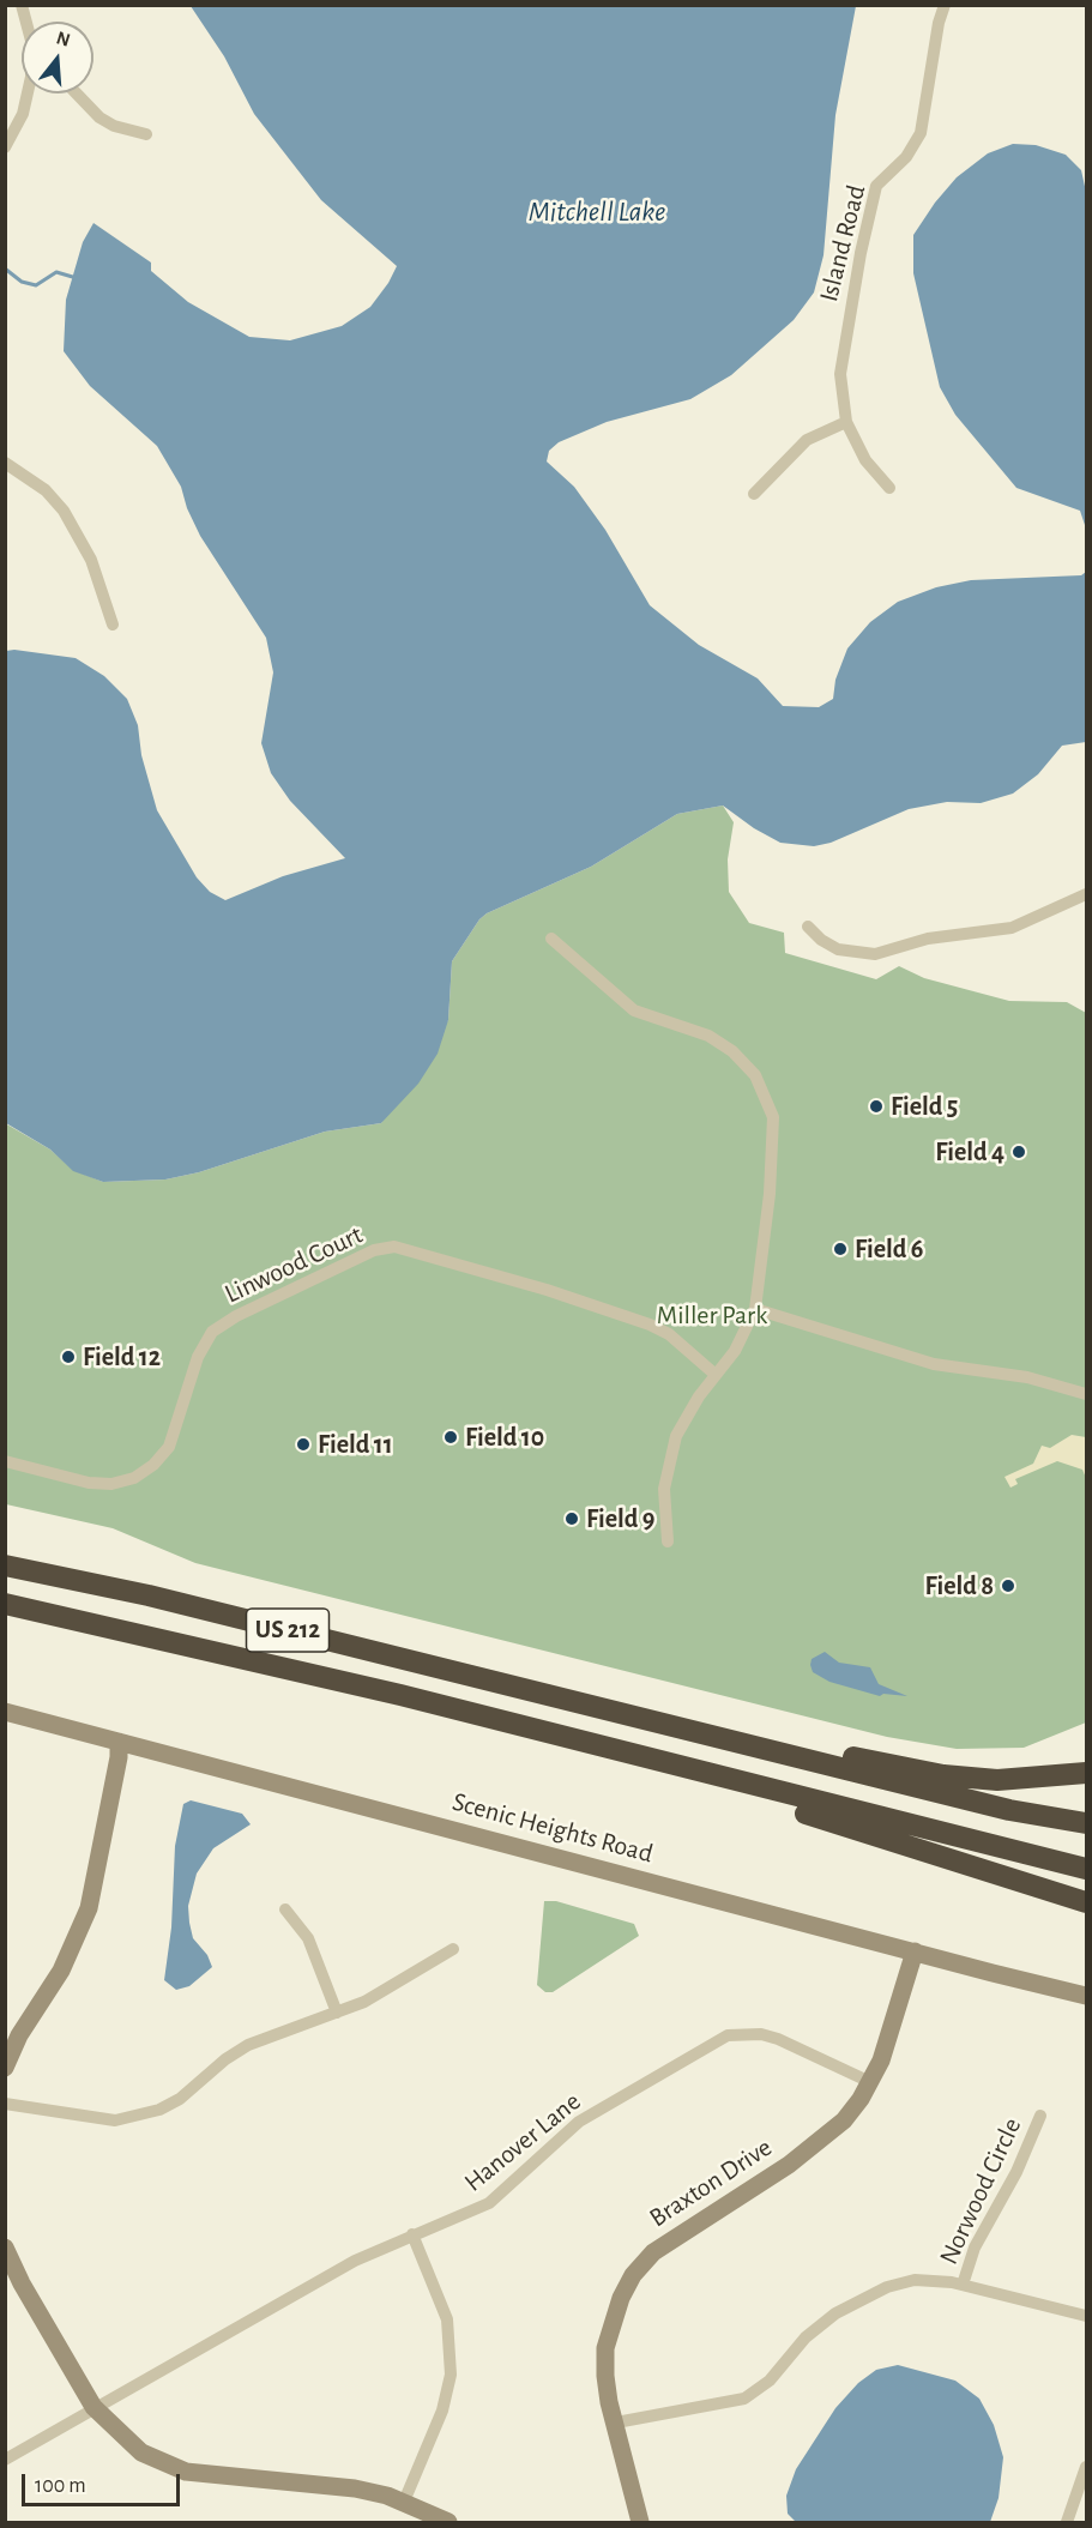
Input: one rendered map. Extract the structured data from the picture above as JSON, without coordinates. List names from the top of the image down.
{
  "streets": {
    "highway": ["US 212"],
    "street": [
      "Island Road",
      "Linwood Court",
      "Scenic Heights Road",
      "Hanover Lane",
      "Braxton Drive",
      "Norwood Circle"
    ]
  },
  "crossings": [
    ["Scenic Heights Road", "Braxton Drive"],
    ["Hanover Lane", "Braxton Drive"]
  ],
  "water": ["Mitchell Lake"],
  "parks": ["Miller Park"],
  "places": [
    "Field 5",
    "Field 4",
    "Field 6",
    "Field 12",
    "Field 10",
    "Field 11",
    "Field 9",
    "Field 8"
  ],
  "scale_bar": "100 m",
  "north": "top"
}
